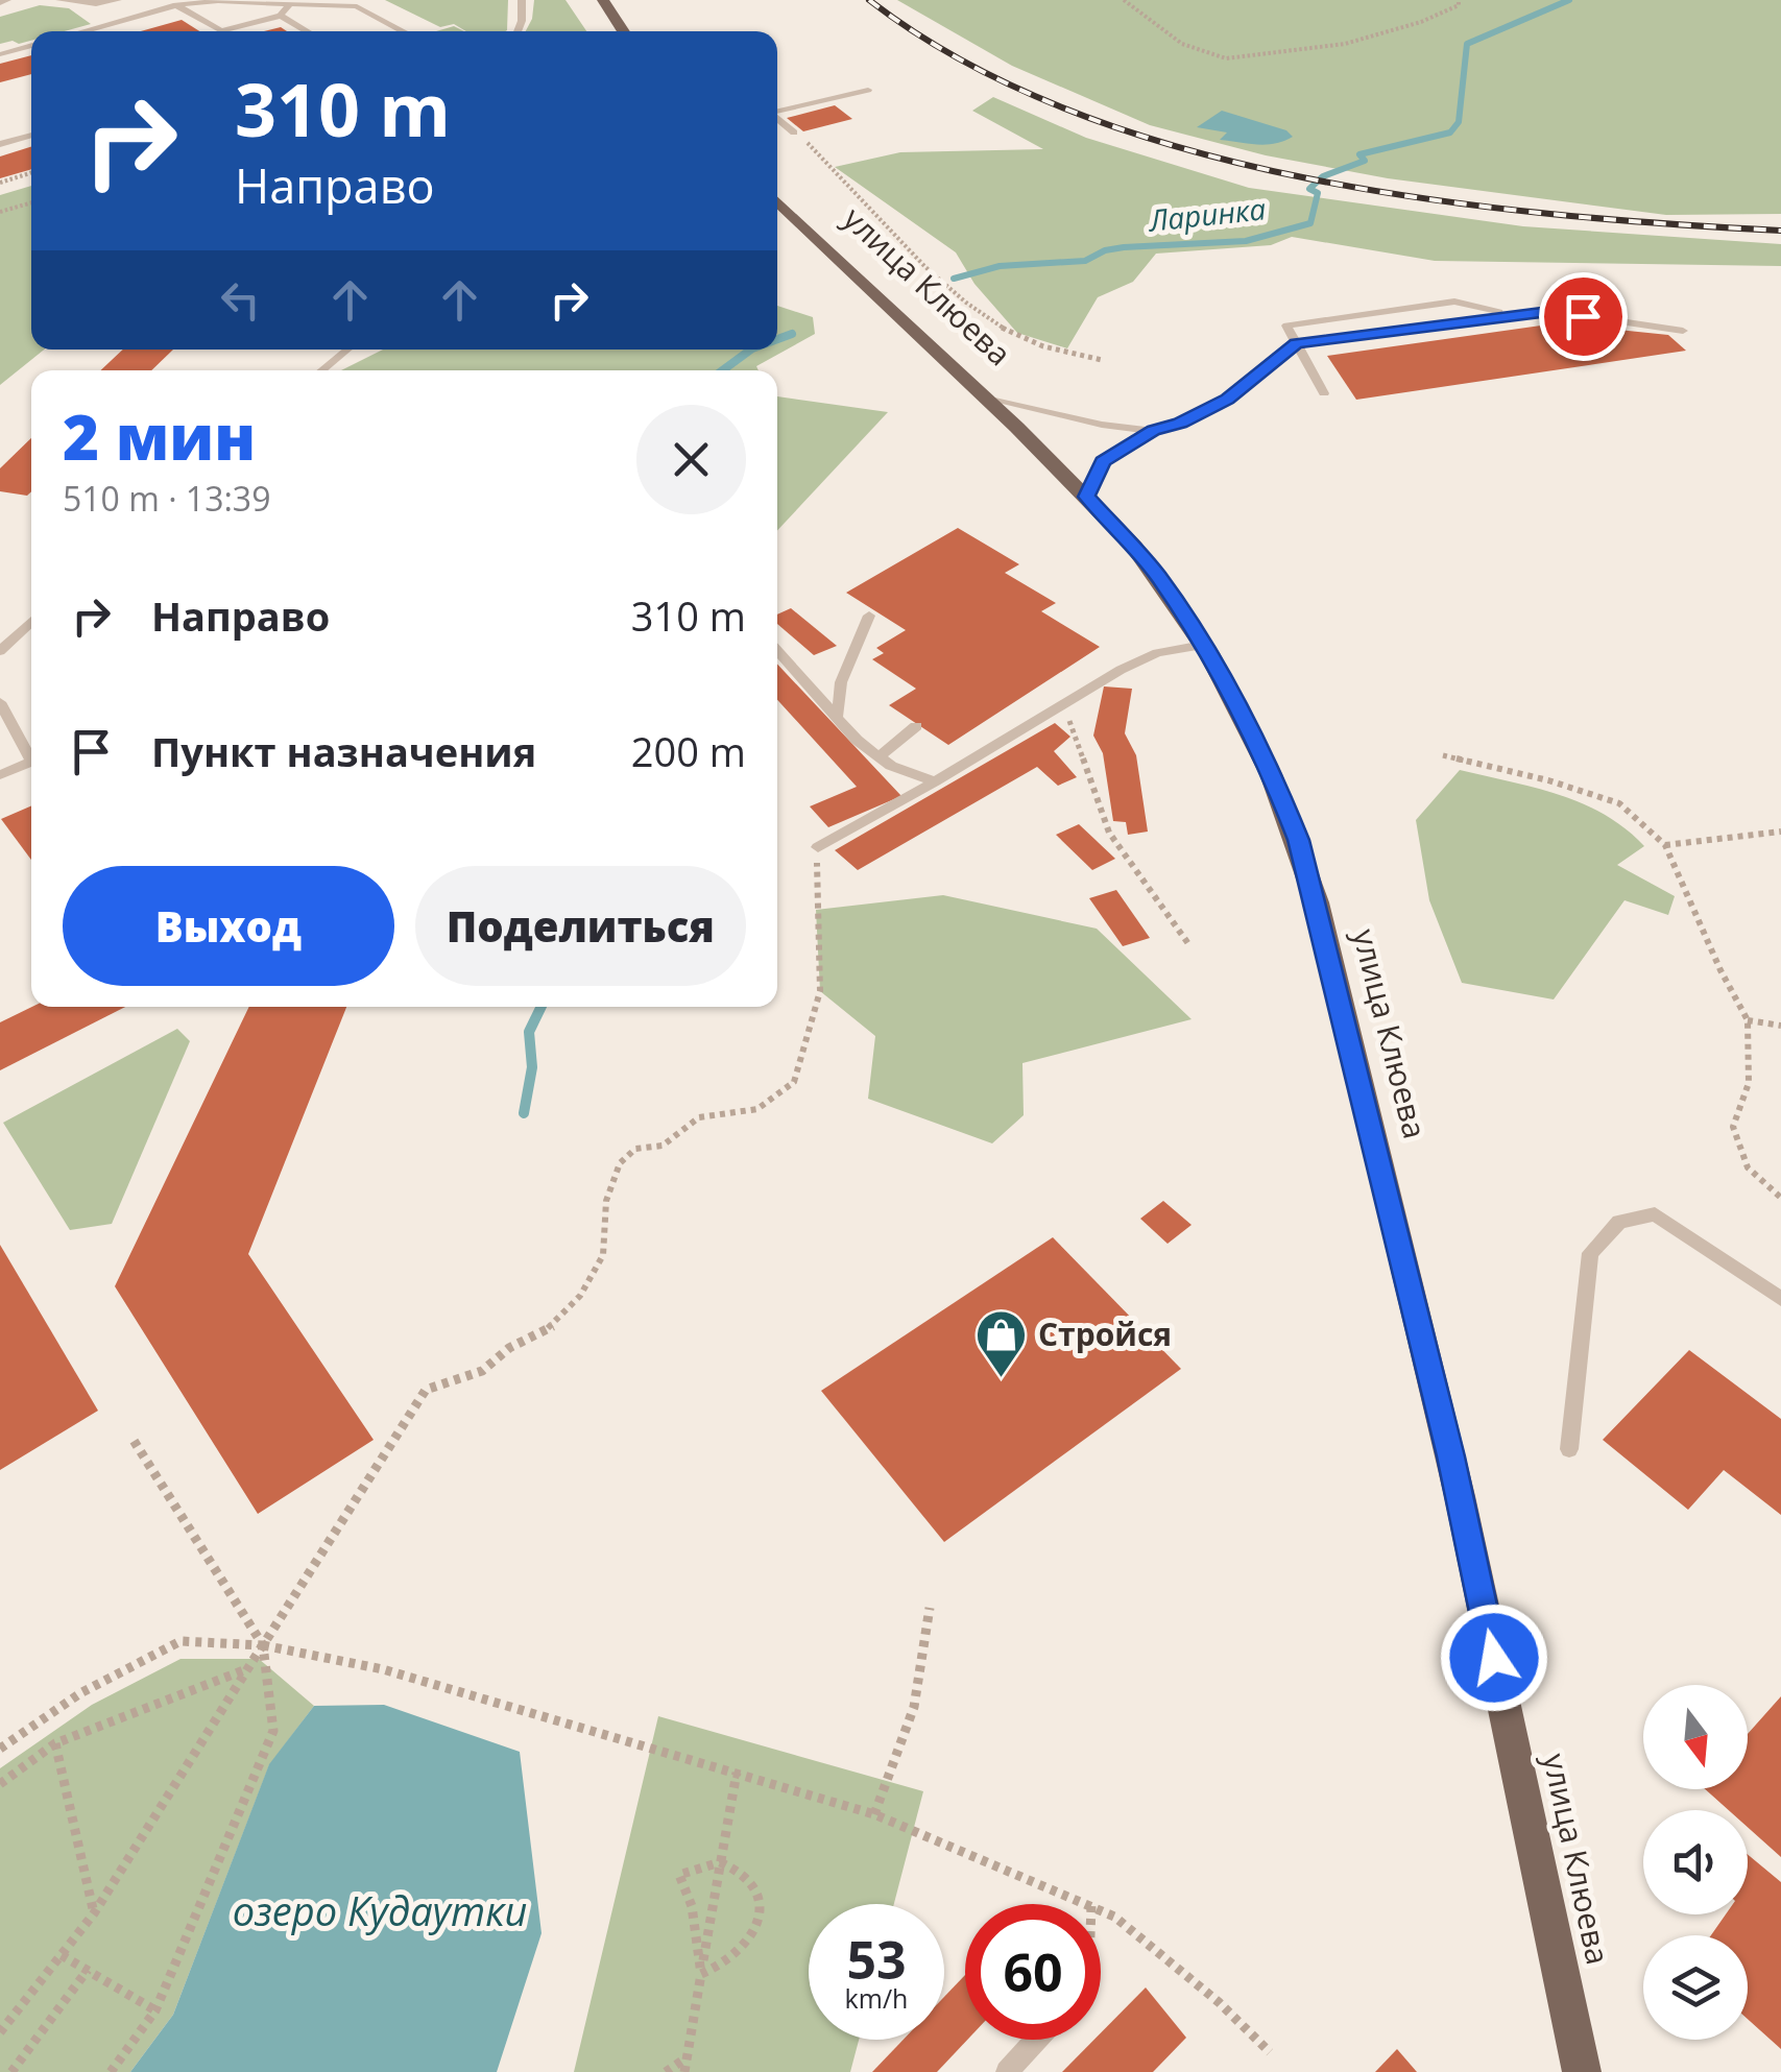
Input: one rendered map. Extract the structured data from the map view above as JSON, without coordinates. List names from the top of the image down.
{
  "streets": {
    "main road": ["улица Клюева"]
  },
  "water": ["Ларинка", "озеро Кудаутки"],
  "places": {
    "shop": ["Стройся"]
  },
  "north": "bottom",
  "page": {
    "turn": ["310 m", "Направо"],
    "heading": ["2 мин", "510 m · 13:39"],
    "list": [
      {
        "name": "Направо",
        "value": "310 m"
      },
      {
        "name": "Пункт назначения",
        "value": "200 m"
      }
    ],
    "buttons": ["Выход", "Поделиться"],
    "speed": "53 km/h",
    "limit": "60"
  }
}
